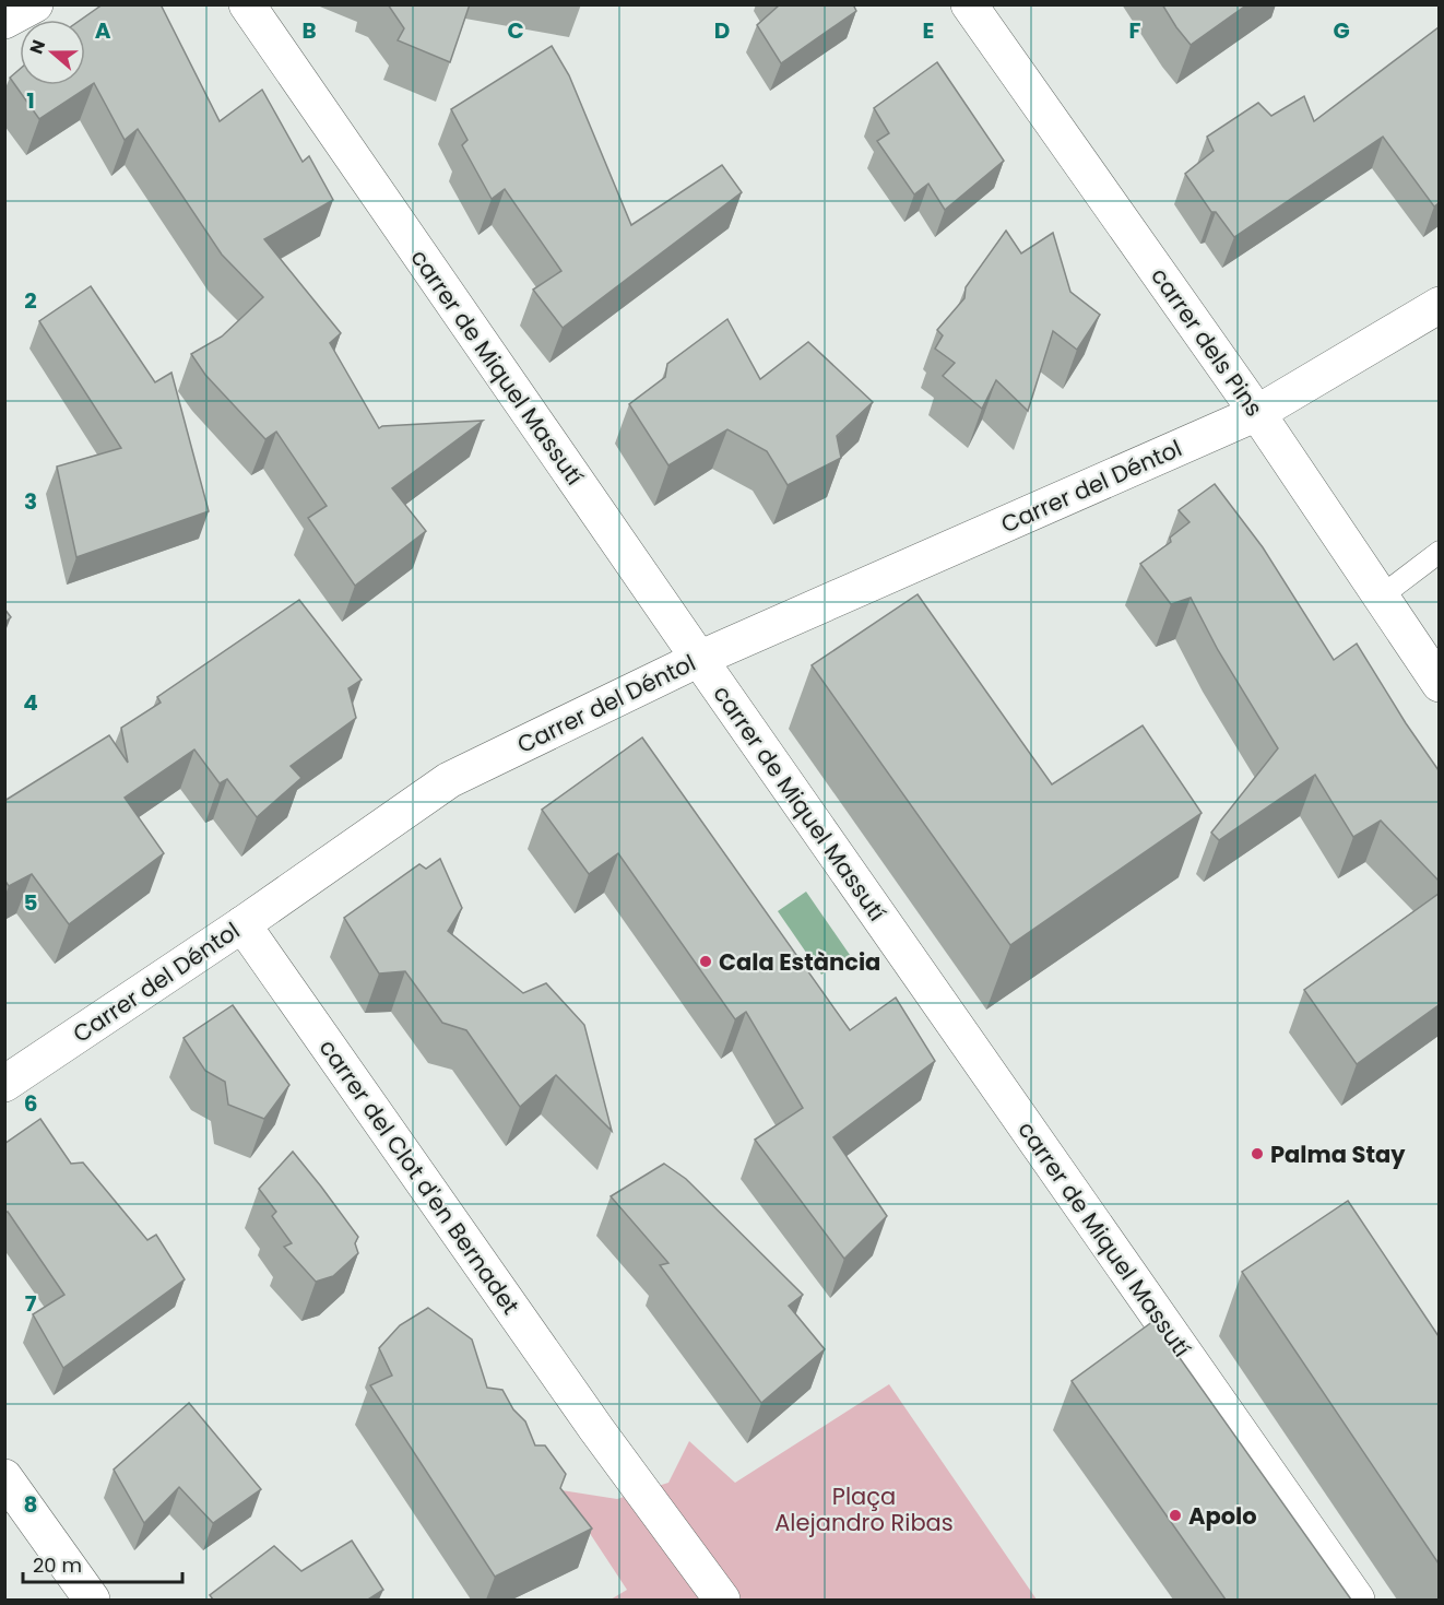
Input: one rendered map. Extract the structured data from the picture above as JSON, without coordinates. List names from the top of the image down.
{
  "streets": {
    "street": [
      "carrer dels Pins",
      "carrer de Miquel Massutí",
      "Carrer del Déntol",
      "carrer del Clot d'en Bernadet"
    ]
  },
  "crossings": [
    ["carrer dels Pins", "Carrer del Déntol"],
    ["carrer de Miquel Massutí", "Carrer del Déntol"],
    ["Carrer del Déntol", "carrer del Clot d'en Bernadet"]
  ],
  "parks": ["Plaça Alejandro Ribas"],
  "places": ["Cala Estància", "Palma Stay", "Apolo"],
  "scale_bar": "20 m",
  "north": "left",
  "grid": {
    "columns": [
      "A",
      "B",
      "C",
      "D",
      "E",
      "F",
      "G"
    ],
    "rows": [
      "1",
      "2",
      "3",
      "4",
      "5",
      "6",
      "7",
      "8"
    ]
  }
}
